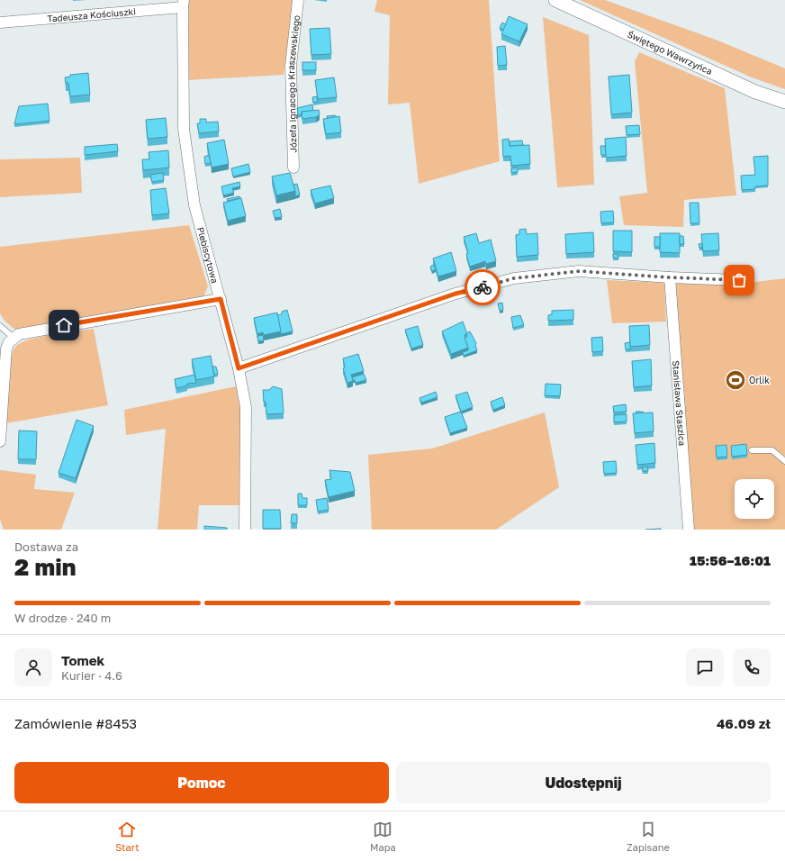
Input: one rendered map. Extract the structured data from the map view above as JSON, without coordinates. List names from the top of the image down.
{
  "streets": {
    "street": [
      "Tadeusza Kościuszki",
      "Świętego Wawrzyńca",
      "Józefa Ignacego Kraszewskiego",
      "Plebiscytowa",
      "Stanisława Staszica"
    ]
  },
  "crossings": [
    ["Tadeusza Kościuszki", "Plebiscytowa"]
  ],
  "places": {
    "sports": ["Orlik"]
  },
  "page": {
    "heading": ["2 min", "Dostawa za", "15:56–16:01"],
    "panel": [
      "Tomek",
      "Kurier · 4.6",
      "Zamówienie #8453",
      "46.09 zł"
    ],
    "bar": "W drodze · 240 m",
    "buttons": ["Pomoc", "Udostępnij"],
    "tabs": ["Start", "Mapa", "Zapisane"]
  }
}
